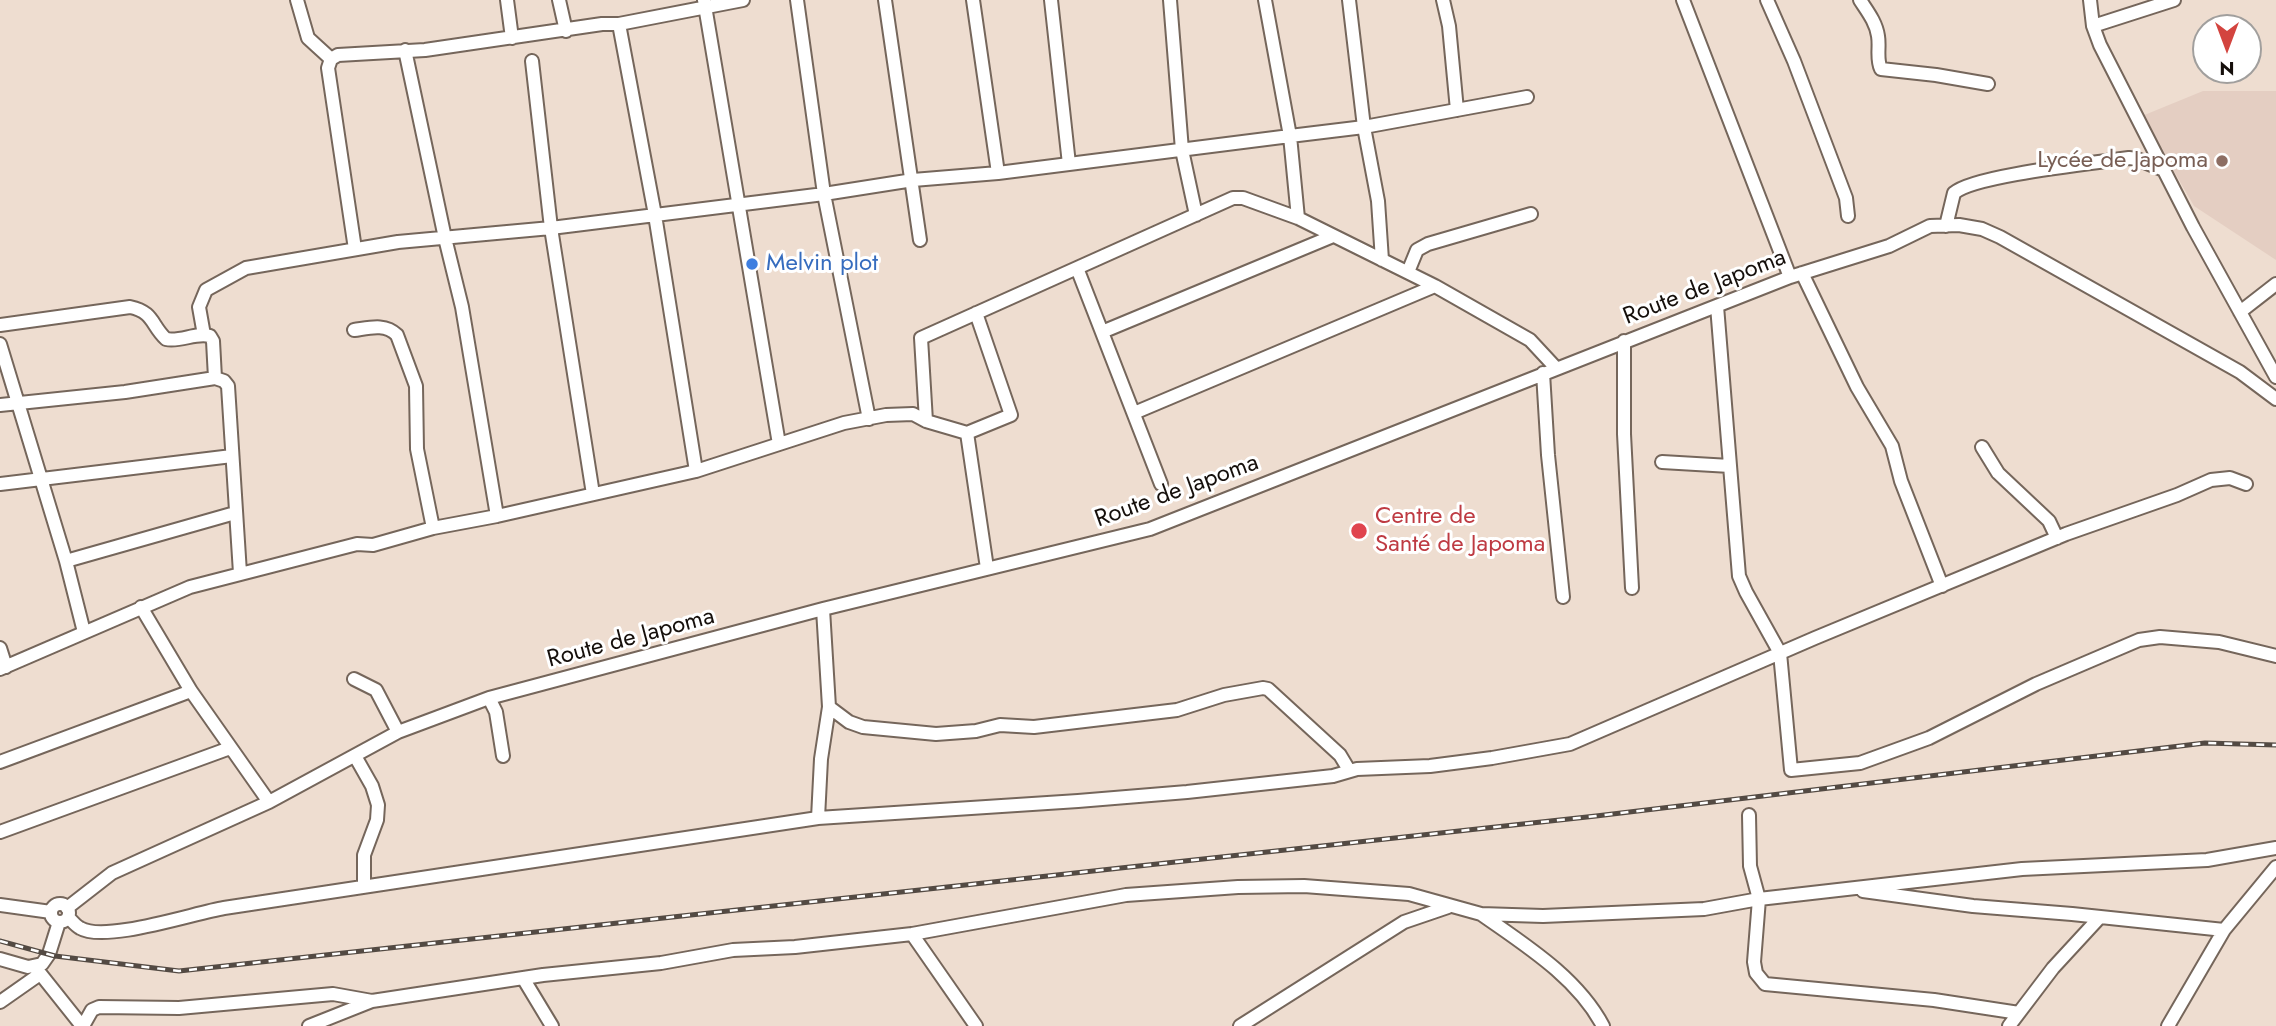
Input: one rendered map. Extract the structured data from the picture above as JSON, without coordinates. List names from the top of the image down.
{
  "streets": {
    "street": ["Route de Japoma"]
  },
  "places": ["Lycée de Japoma", "Melvin plot", "Centre de Santé de Japoma"],
  "north": "bottom"
}
